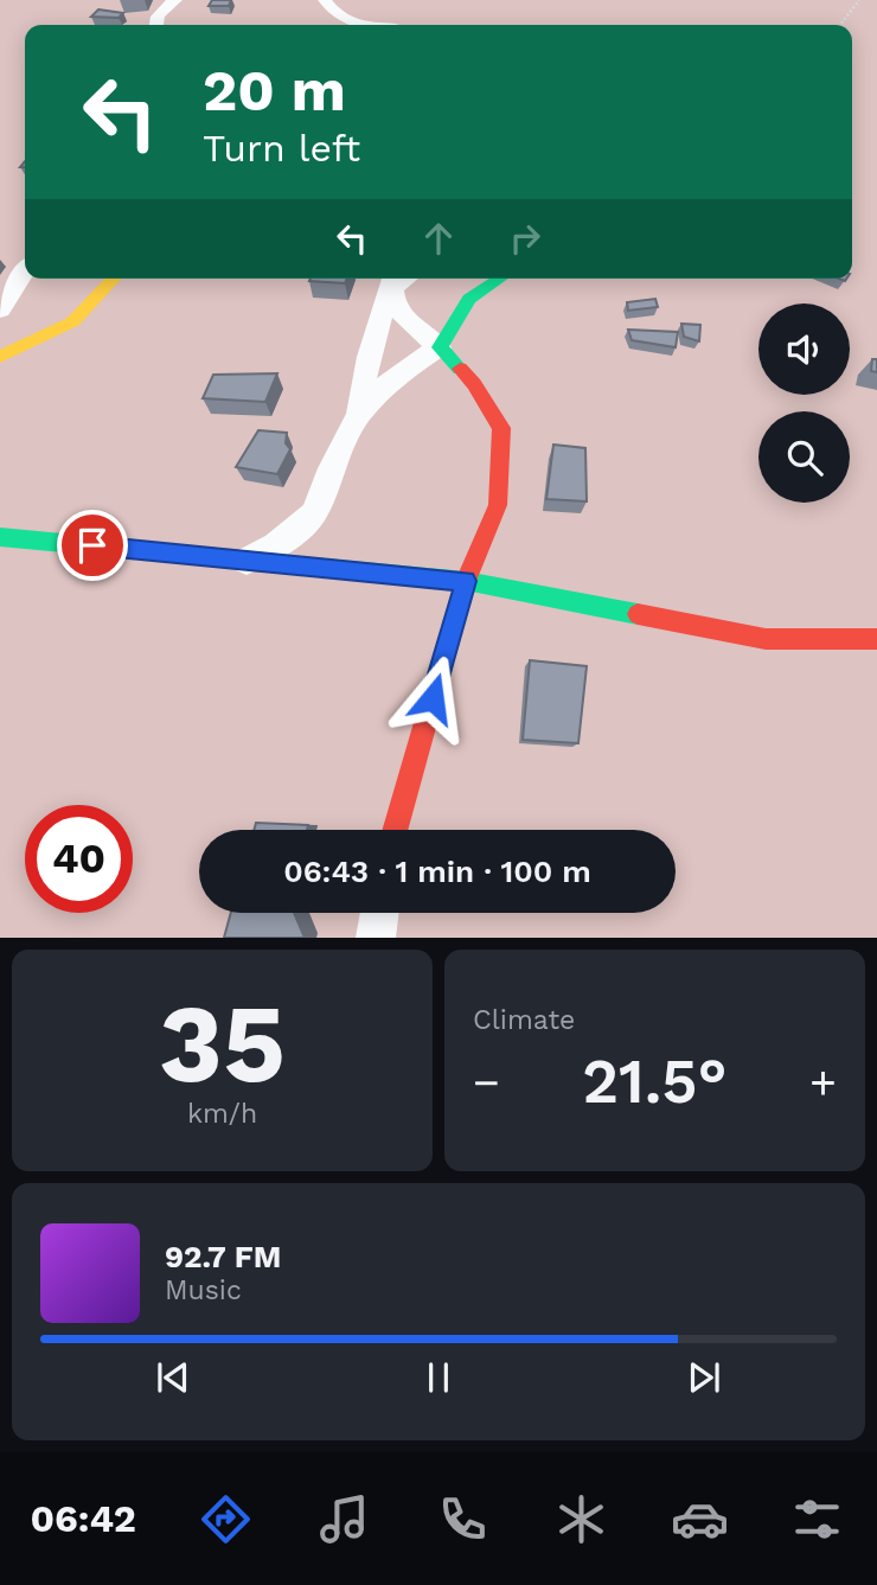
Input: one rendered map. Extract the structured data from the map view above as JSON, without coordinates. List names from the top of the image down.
{
  "page": {
    "turn": ["20 m", "Turn left"],
    "limit": "40",
    "trip": "06:43 · 1 min · 100 m",
    "tile": [
      ["35", "km/h"],
      "Climate"
    ],
    "heat": ["−", "21.5°", "+"],
    "song": ["92.7 FM", "Music"],
    "tabs": "06:42"
  }
}
